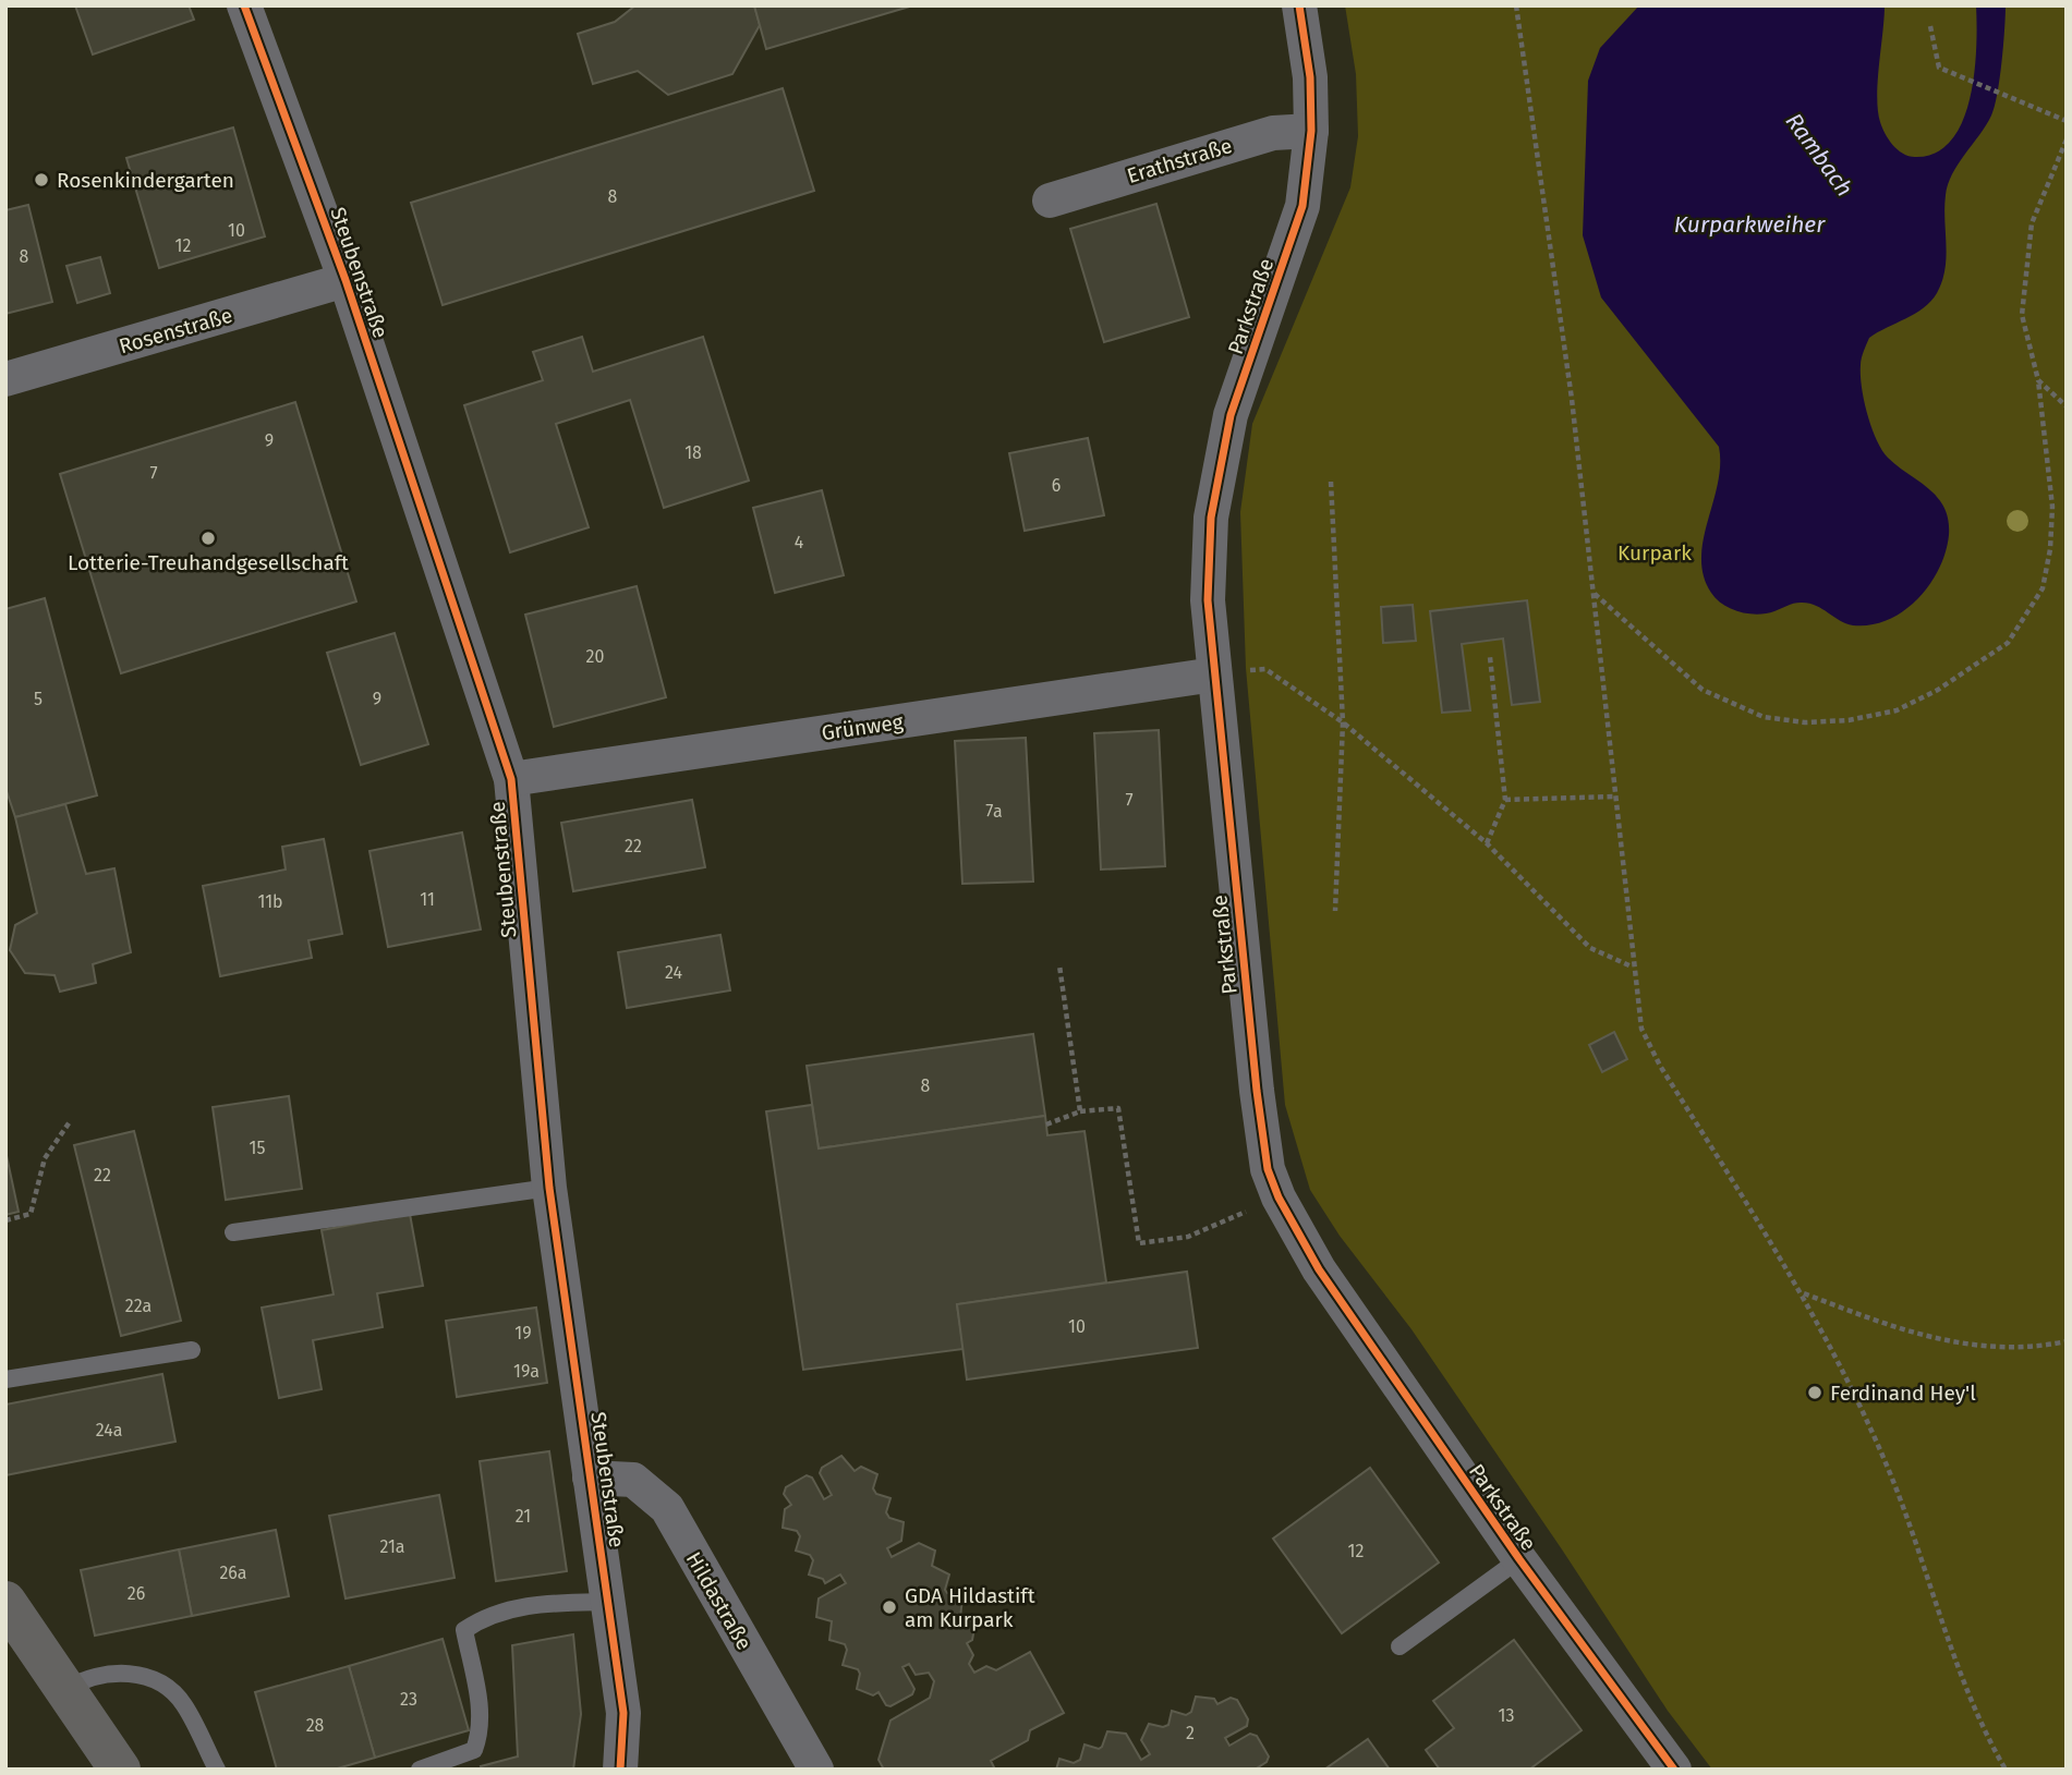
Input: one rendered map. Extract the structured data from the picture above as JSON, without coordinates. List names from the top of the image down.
{
  "streets": {
    "street": [
      "Erathstraße",
      "Steubenstraße",
      "Parkstraße",
      "Rosenstraße",
      "Grünweg",
      "Hildastraße"
    ]
  },
  "crossings": [
    ["Erathstraße", "Parkstraße"],
    ["Steubenstraße", "Rosenstraße"],
    ["Steubenstraße", "Grünweg"],
    ["Steubenstraße", "Hildastraße"],
    ["Parkstraße", "Grünweg"]
  ],
  "water": ["Rambach", "Kurparkweiher"],
  "parks": ["Kurpark"],
  "places": [
    "Rosenkindergarten",
    "Lotterie-Treuhandgesellschaft",
    "Ferdinand Hey'l",
    "GDA Hildastift am Kurpark"
  ],
  "house_numbers": [
    "8",
    "10",
    "12",
    "8",
    "9",
    "18",
    "7",
    "6",
    "4",
    "20",
    "5",
    "9",
    "7",
    "7a",
    "22",
    "11",
    "11b",
    "24",
    "8",
    "15",
    "22",
    "22a",
    "10",
    "19",
    "19a",
    "24a",
    "21",
    "21a",
    "12",
    "26a",
    "26",
    "23",
    "13",
    "28",
    "2"
  ]
}
